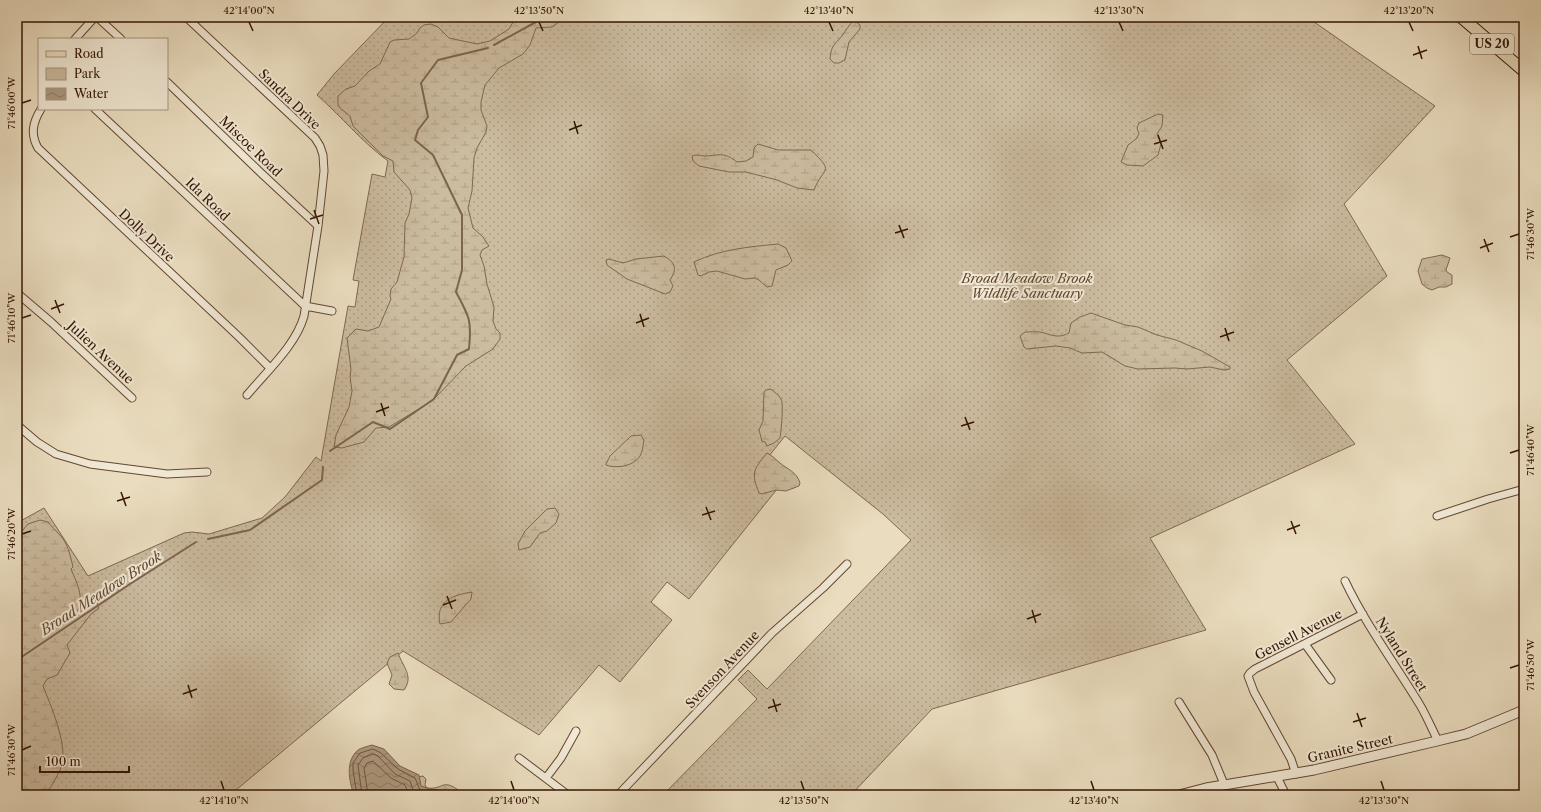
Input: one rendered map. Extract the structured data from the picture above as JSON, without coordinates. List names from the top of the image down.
{
  "streets": {
    "main road": ["US 20"],
    "street": [
      "Sandra Drive",
      "Miscoe Road",
      "Ida Road",
      "Dolly Drive",
      "Julien Avenue",
      "Gensell Avenue",
      "Nyland Street",
      "Svenson Avenue",
      "Granite Street"
    ]
  },
  "crossings": [
    ["Sandra Drive", "Miscoe Road"],
    ["Sandra Drive", "Ida Road"],
    ["Sandra Drive", "Dolly Drive"],
    ["Gensell Avenue", "Nyland Street"],
    ["Gensell Avenue", "Granite Street"],
    ["Nyland Street", "Granite Street"]
  ],
  "water": ["Broad Meadow Brook"],
  "parks": ["Broad Meadow Brook Wildlife Sanctuary"],
  "legend": ["Road", "Park", "Water"],
  "scale_bar": "100 m",
  "coordinates": [
    "42°14'00\"N",
    "42°13'50\"N",
    "42°13'40\"N",
    "42°13'30\"N",
    "42°13'20\"N",
    "71°46'00\"W",
    "71°46'30\"W",
    "71°46'10\"W",
    "71°46'40\"W",
    "71°46'20\"W",
    "71°46'50\"W",
    "42°14'10\"N"
  ]
}
